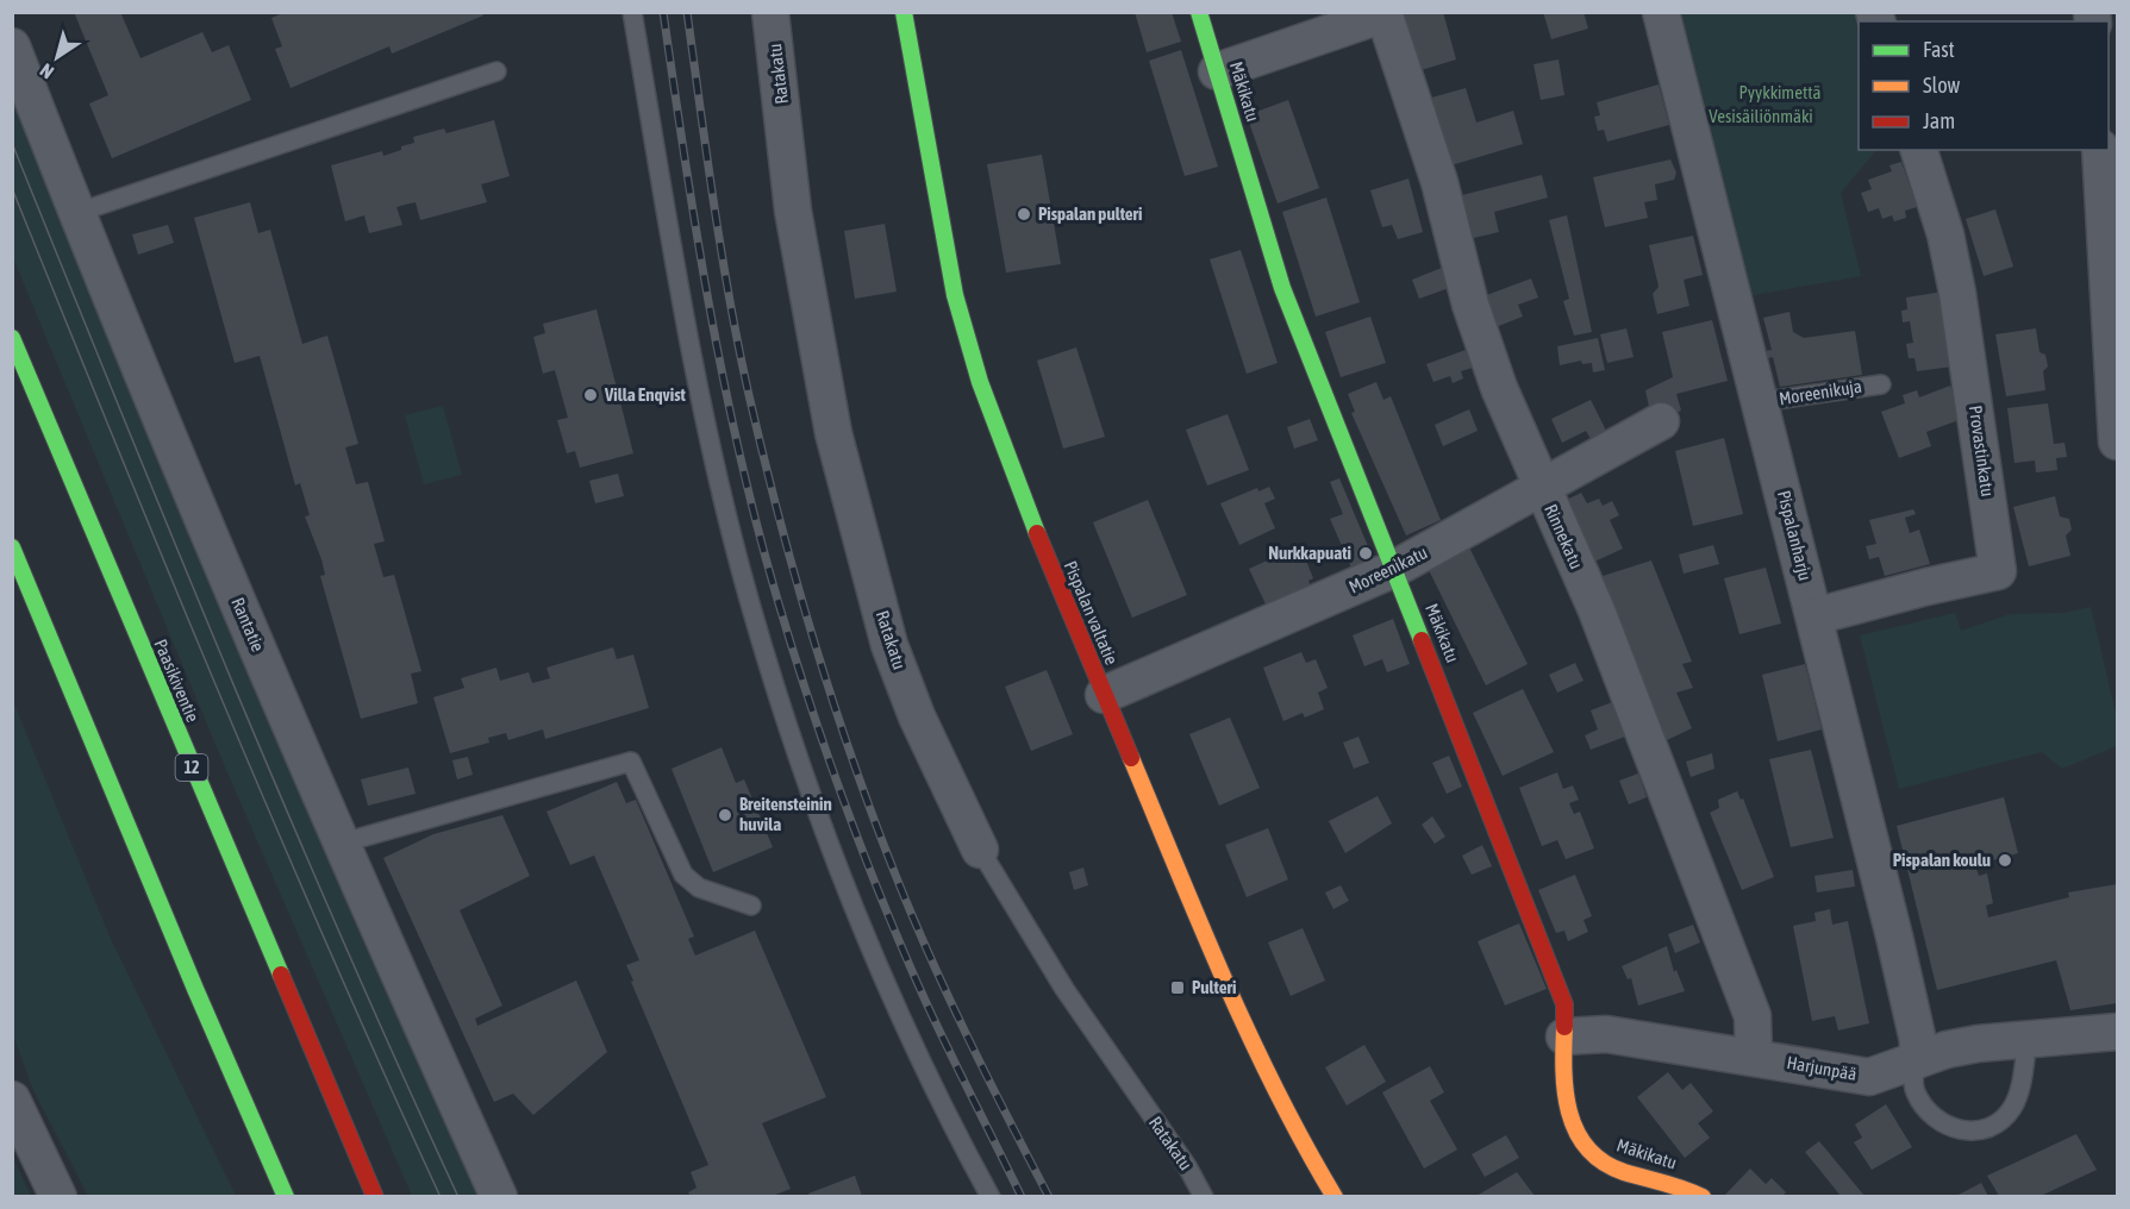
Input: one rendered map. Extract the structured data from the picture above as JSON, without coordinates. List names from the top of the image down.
{
  "streets": {
    "main road": [
      "Mäkikatu",
      "Pispalan valtatie",
      "Paasikiventie",
      "12"
    ],
    "street": [
      "Ratakatu",
      "Provastinkatu",
      "Pispalanharju",
      "Rinnekatu",
      "Moreenikatu",
      "Rantatie",
      "Harjunpää"
    ],
    "lane": ["Moreenikuja"]
  },
  "crossings": [
    ["Mäkikatu", "Moreenikatu"],
    ["Mäkikatu", "Harjunpää"],
    ["Moreenikuja", "Pispalanharju"],
    ["Provastinkatu", "Pispalanharju"],
    ["Pispalanharju", "Harjunpää"],
    ["Rinnekatu", "Moreenikatu"],
    ["Rinnekatu", "Harjunpää"],
    ["Moreenikatu", "Pispalan valtatie"]
  ],
  "parks": ["Pyykkimettä", "Vesisäiliönmäki"],
  "places": {
    "other": [
      "Pispalan pulteri",
      "Villa Enqvist",
      "Nurkkapuati",
      "Breitensteinin huvila",
      "Pispalan koulu"
    ],
    "transit": ["Pulteri"]
  },
  "legend": ["Fast", "Slow", "Jam"],
  "north": "bottom left"
}
